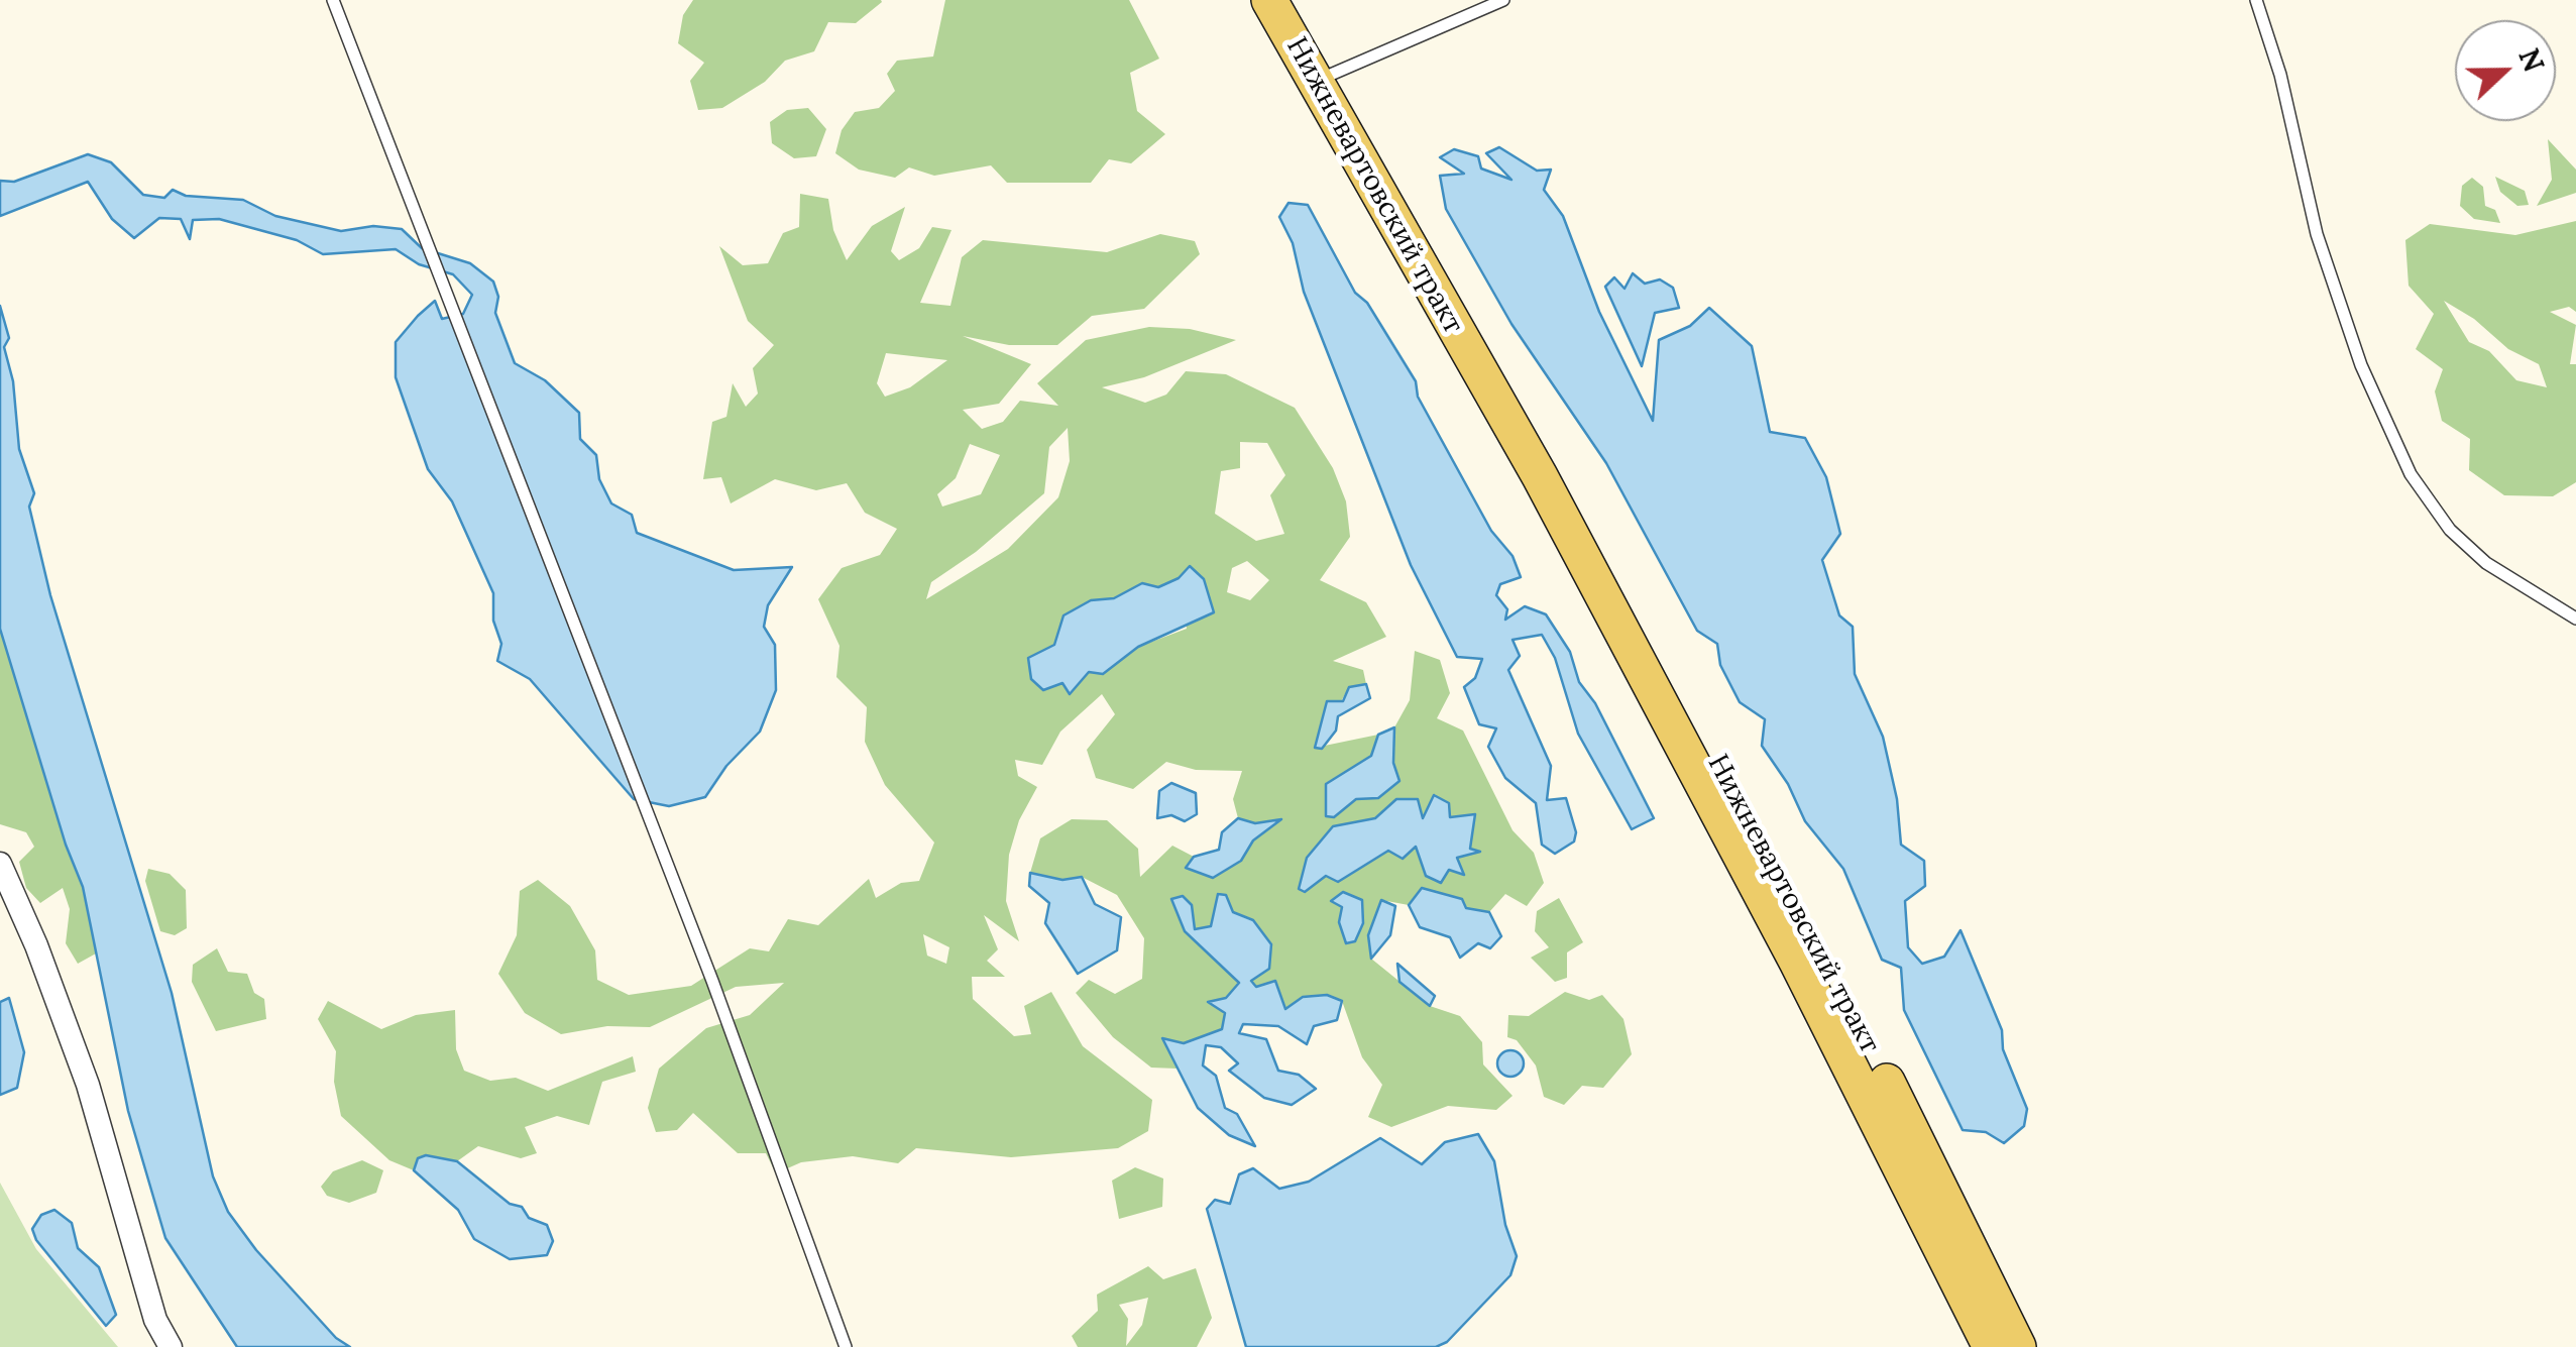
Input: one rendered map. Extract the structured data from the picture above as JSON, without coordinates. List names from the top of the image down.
{
  "streets": {
    "main road": ["Нижневартовский тракт"]
  },
  "north": "right"
}
